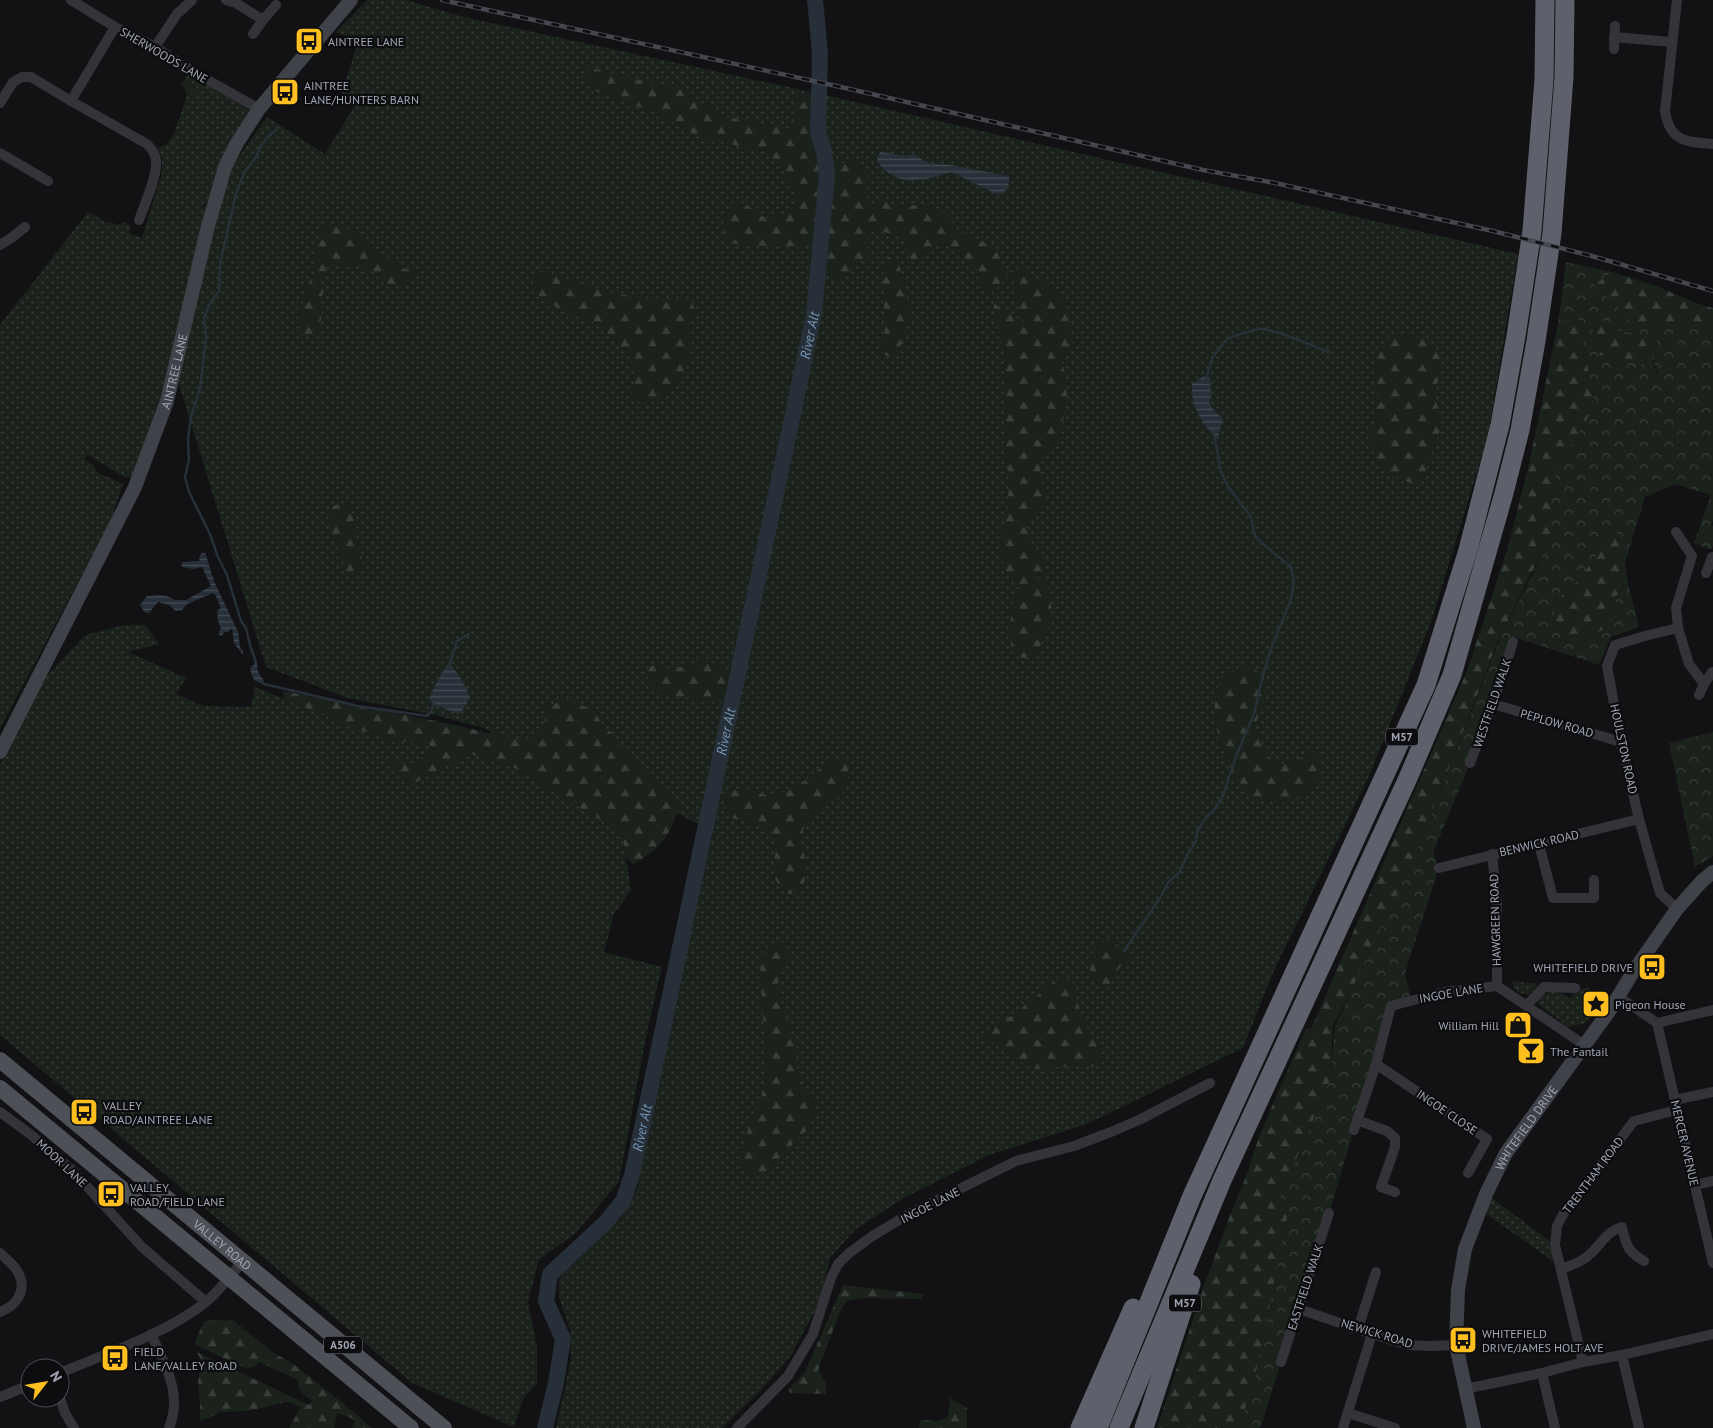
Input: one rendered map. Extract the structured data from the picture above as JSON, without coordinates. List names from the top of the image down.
{
  "streets": {
    "highway": ["M57"],
    "main road": [
      "AINTREE LANE",
      "WHITEFIELD DRIVE",
      "VALLEY ROAD",
      "A506"
    ],
    "street": [
      "SHERWOODS LANE",
      "WESTFIELD WALK",
      "PEPLOW ROAD",
      "HOULSTON ROAD",
      "BENWICK ROAD",
      "HAWGREEN ROAD",
      "INGOE LANE",
      "INGOE CLOSE",
      "MERCER AVENUE",
      "MOOR LANE",
      "TRENTHAM ROAD",
      "EASTFIELD WALK",
      "NEWICK ROAD"
    ]
  },
  "crossings": [
    ["SHERWOODS LANE", "AINTREE LANE"],
    ["WESTFIELD WALK", "PEPLOW ROAD"],
    ["PEPLOW ROAD", "HOULSTON ROAD"],
    ["HOULSTON ROAD", "BENWICK ROAD"],
    ["HOULSTON ROAD", "WHITEFIELD DRIVE"],
    ["BENWICK ROAD", "HAWGREEN ROAD"],
    ["HAWGREEN ROAD", "INGOE LANE"],
    ["INGOE LANE", "INGOE CLOSE"],
    ["INGOE LANE", "WHITEFIELD DRIVE"],
    ["WHITEFIELD DRIVE", "NEWICK ROAD"],
    ["MERCER AVENUE", "TRENTHAM ROAD"],
    ["EASTFIELD WALK", "NEWICK ROAD"]
  ],
  "water": ["River Alt"],
  "places": {
    "bus stop": [
      "AINTREE LANE",
      "AINTREE LANE/HUNTERS BARN",
      "WHITEFIELD DRIVE",
      "VALLEY ROAD/AINTREE LANE",
      "VALLEY ROAD/FIELD LANE",
      "WHITEFIELD DRIVE/JAMES HOLT AVE",
      "FIELD LANE/VALLEY ROAD"
    ],
    "place": ["Pigeon House"],
    "shop": ["William Hill"],
    "bar": ["The Fantail"]
  },
  "north": "top right"
}
